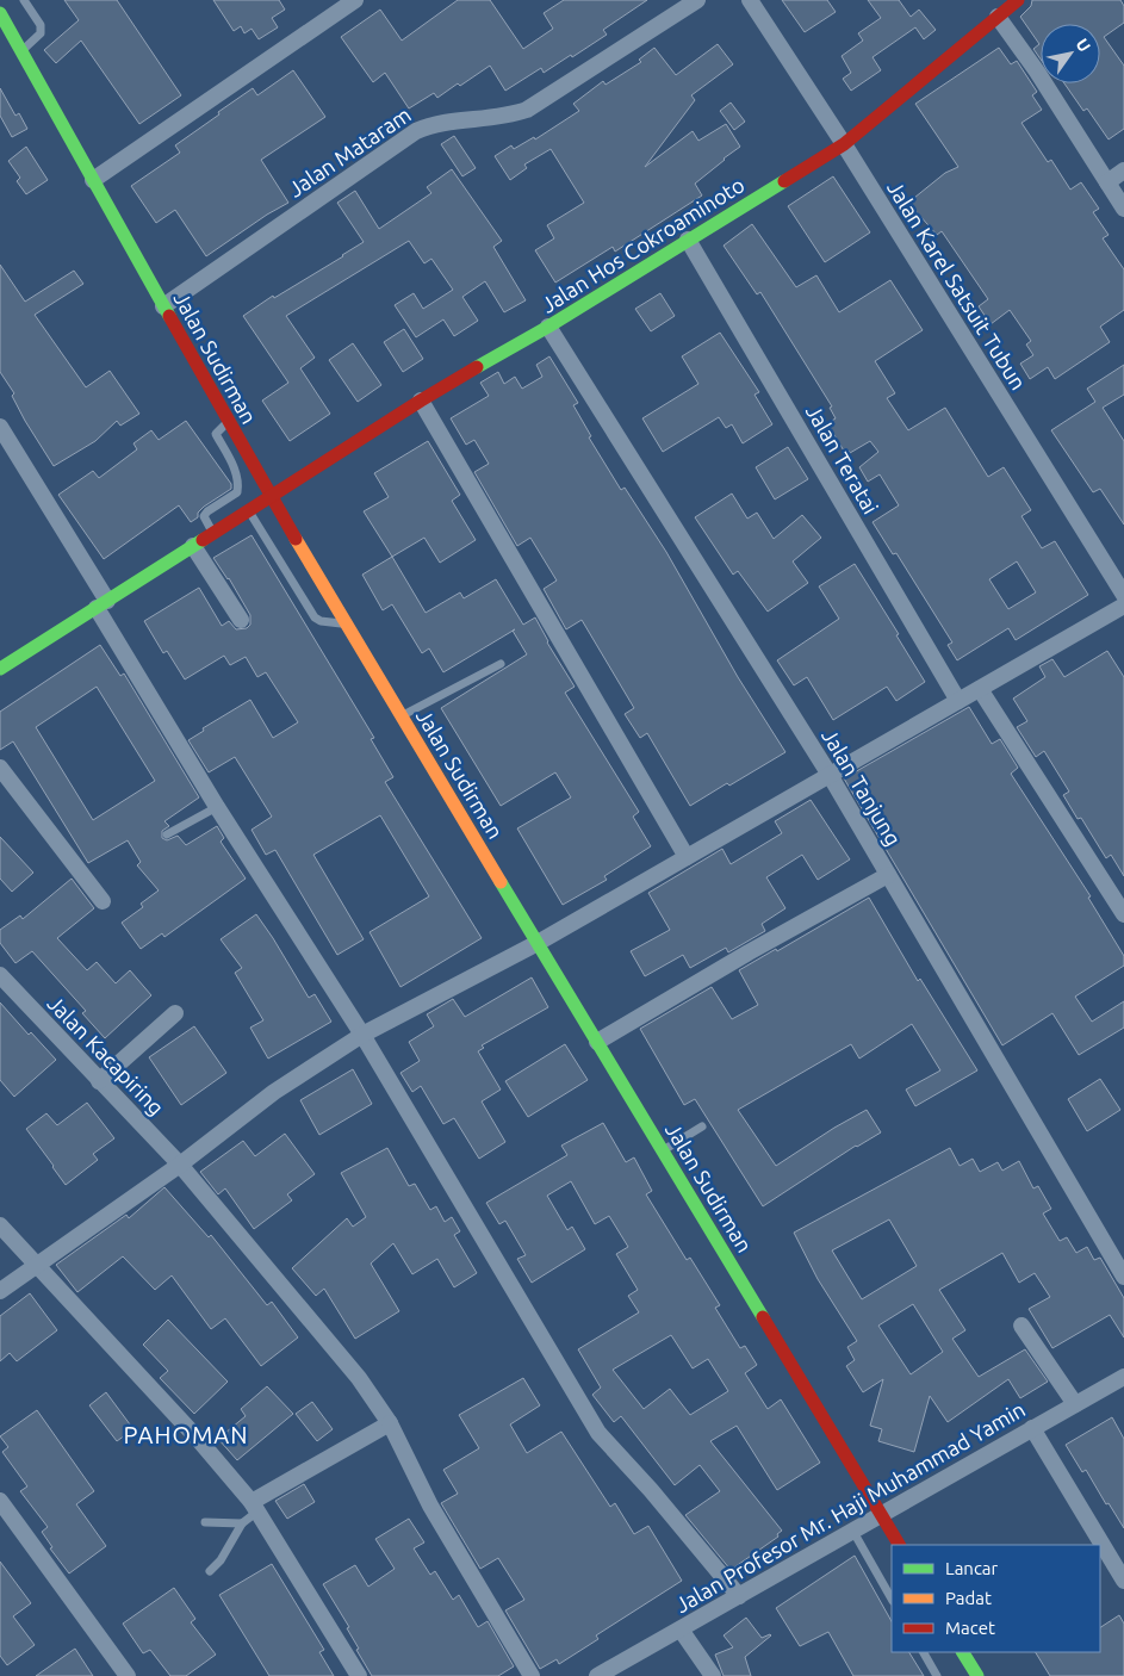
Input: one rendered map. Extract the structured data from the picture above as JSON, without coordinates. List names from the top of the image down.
{
  "streets": {
    "main road": ["Jalan Hos Cokroaminoto", "Jalan Sudirman"],
    "street": [
      "Jalan Mataram",
      "Jalan Karel Satsuit Tubun",
      "Jalan Teratai",
      "Jalan Tanjung",
      "Jalan Kacapiring",
      "Jalan Profesor Mr. Haji Muhammad Yamin"
    ]
  },
  "crossings": [
    ["Jalan Mataram", "Jalan Sudirman"],
    ["Jalan Hos Cokroaminoto", "Jalan Karel Satsuit Tubun"],
    ["Jalan Hos Cokroaminoto", "Jalan Sudirman"],
    ["Jalan Hos Cokroaminoto", "Jalan Teratai"],
    ["Jalan Hos Cokroaminoto", "Jalan Tanjung"],
    ["Jalan Sudirman", "Jalan Profesor Mr. Haji Muhammad Yamin"]
  ],
  "districts": ["PAHOMAN"],
  "legend": ["Lancar", "Padat", "Macet"],
  "north": "top right"
}
